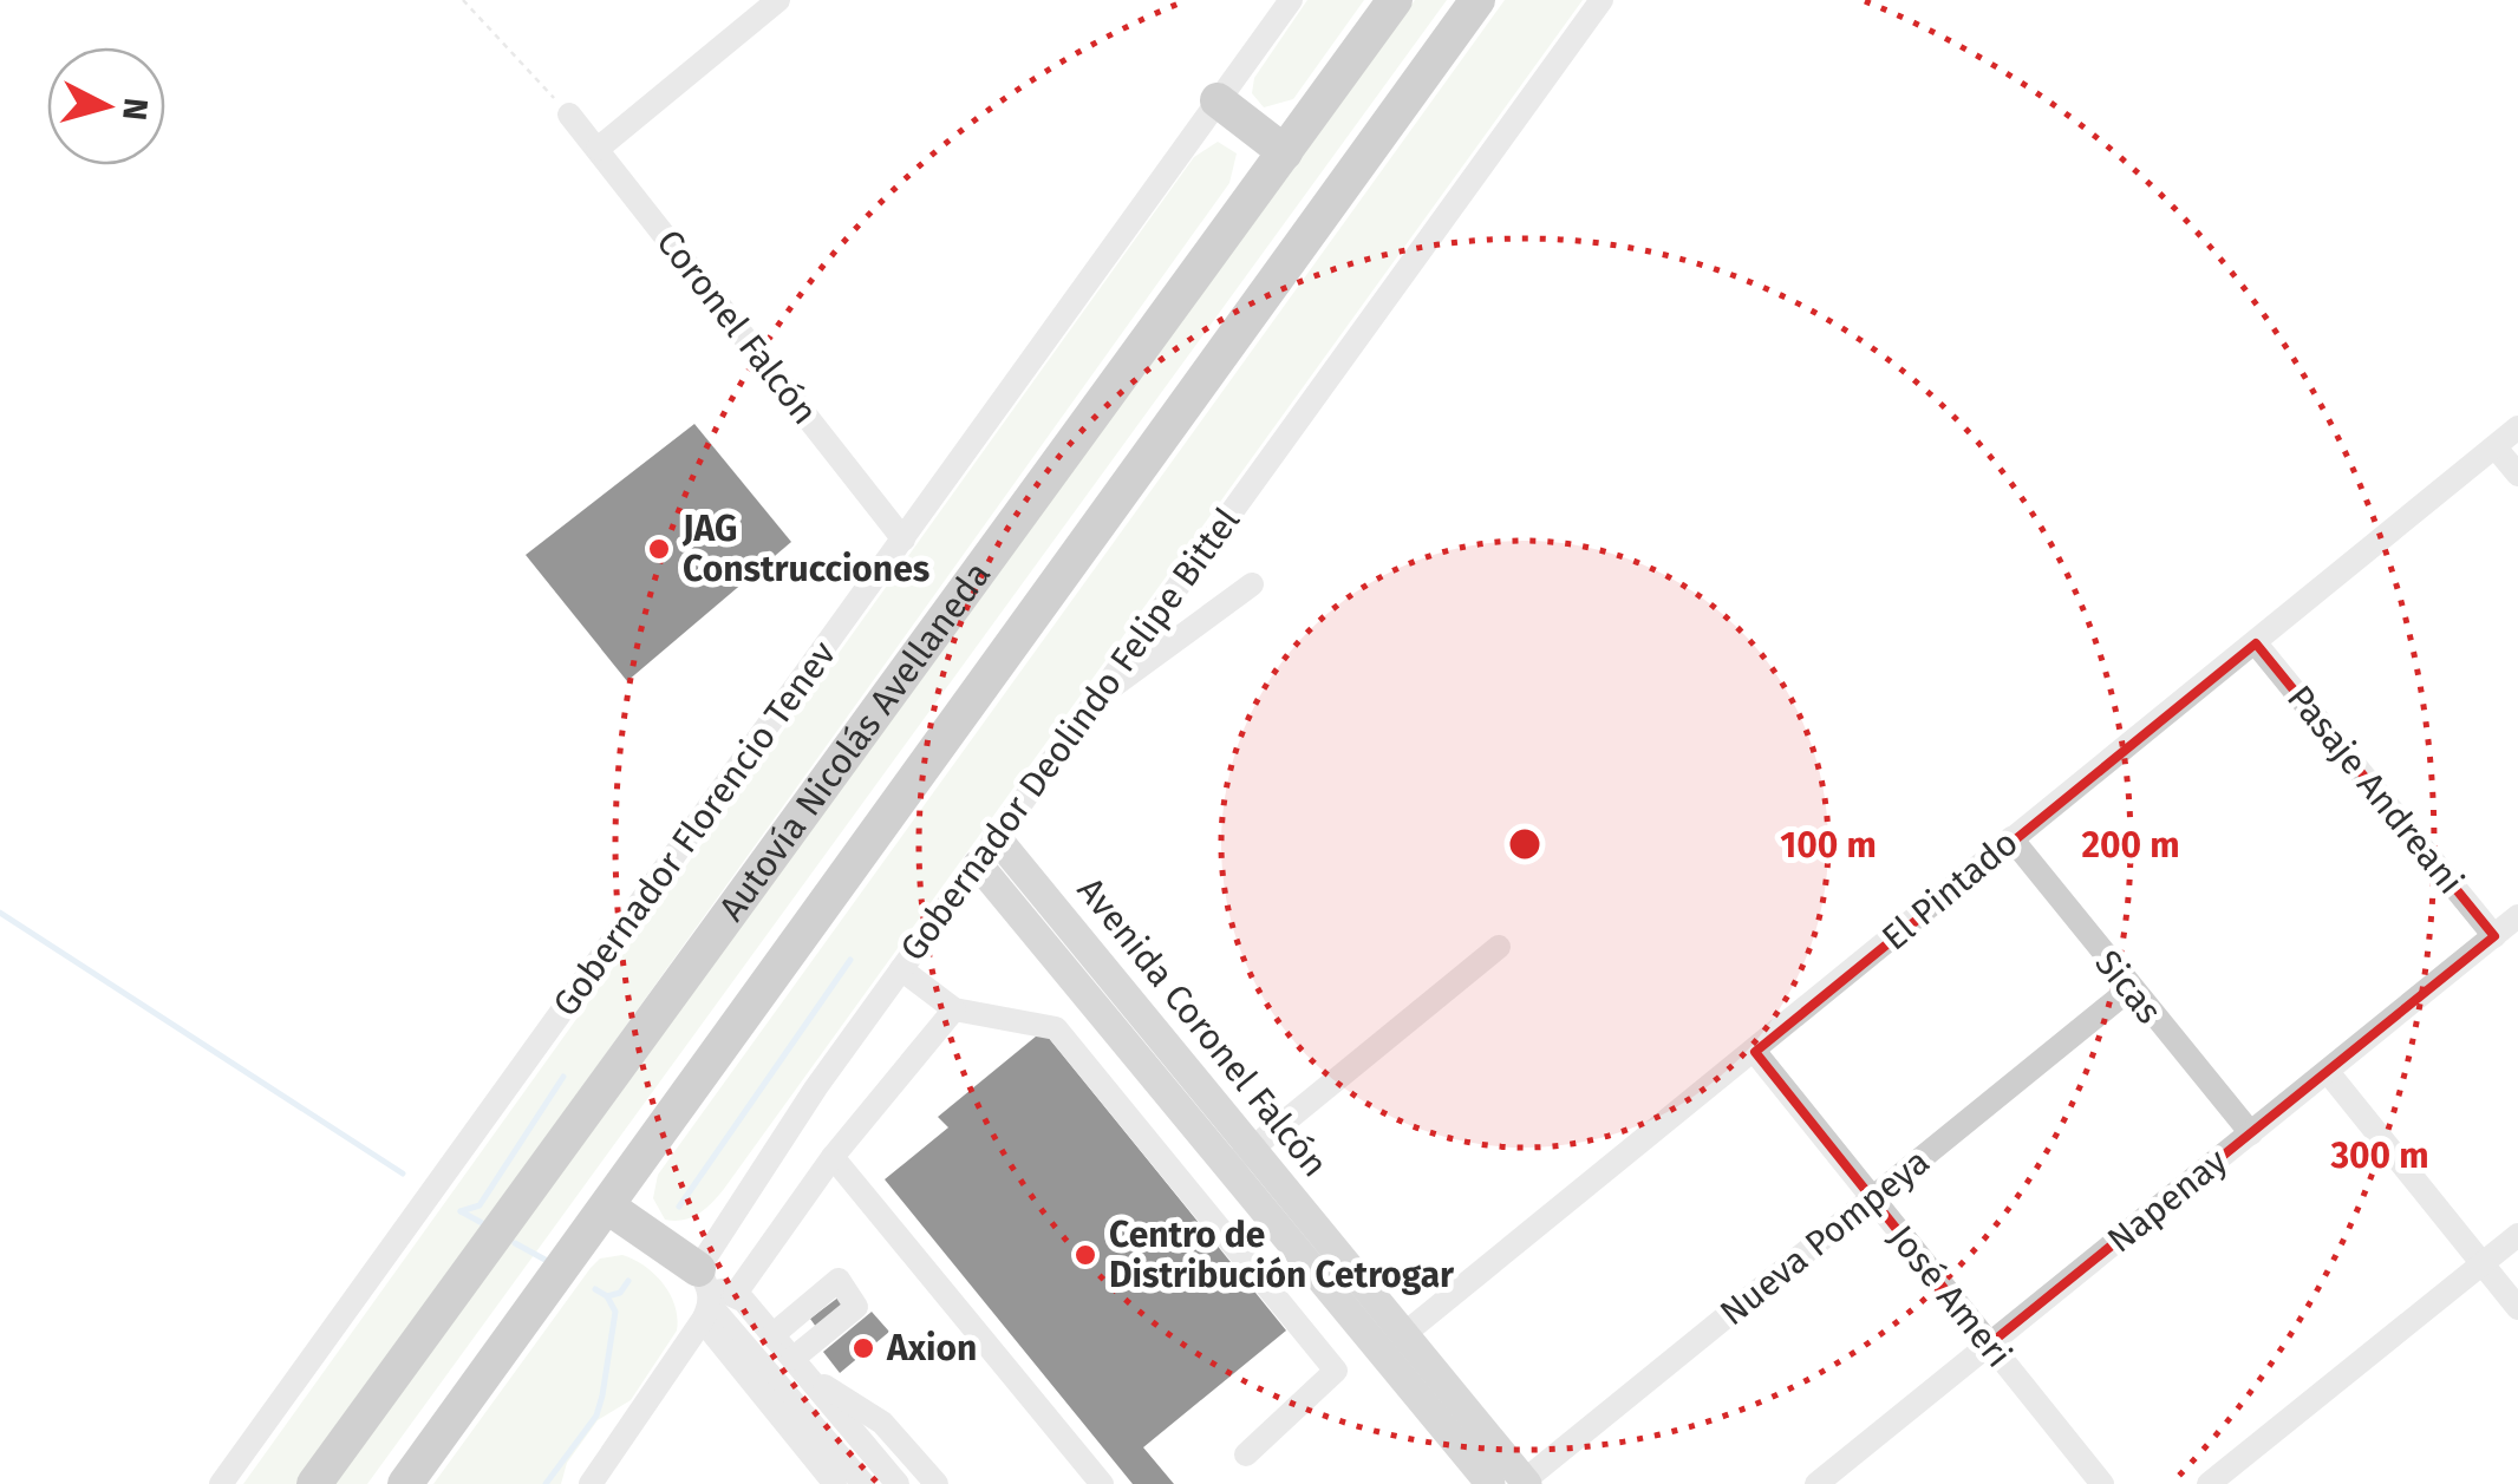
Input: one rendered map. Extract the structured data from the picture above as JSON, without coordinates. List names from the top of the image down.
{
  "streets": {
    "highway": ["Autovía Nicolás Avellaneda"],
    "main road": ["Avenida Coronel Falcón"],
    "street": [
      "Coronel Falcón",
      "Gobernador Deolindo Felipe Bittel",
      "Pasaje Andreani",
      "Gobernador Florencio Tenev",
      "El Pintado",
      "Sicas",
      "Napenay",
      "Nueva Pompeya",
      "José Ameri"
    ]
  },
  "crossings": [
    ["Coronel Falcón", "Gobernador Florencio Tenev"],
    ["Gobernador Deolindo Felipe Bittel", "Avenida Coronel Falcón"],
    ["Pasaje Andreani", "El Pintado"],
    ["Pasaje Andreani", "Napenay"],
    ["El Pintado", "Sicas"],
    ["El Pintado", "Avenida Coronel Falcón"],
    ["El Pintado", "José Ameri"],
    ["Sicas", "Napenay"],
    ["Sicas", "Nueva Pompeya"],
    ["Avenida Coronel Falcón", "Nueva Pompeya"],
    ["Napenay", "José Ameri"],
    ["Nueva Pompeya", "José Ameri"]
  ],
  "places": ["JAG Construcciones", "Centro de Distribución Cetrogar", "Axion"],
  "north": "right",
  "rings": ["100 m", "200 m", "300 m"]
}
